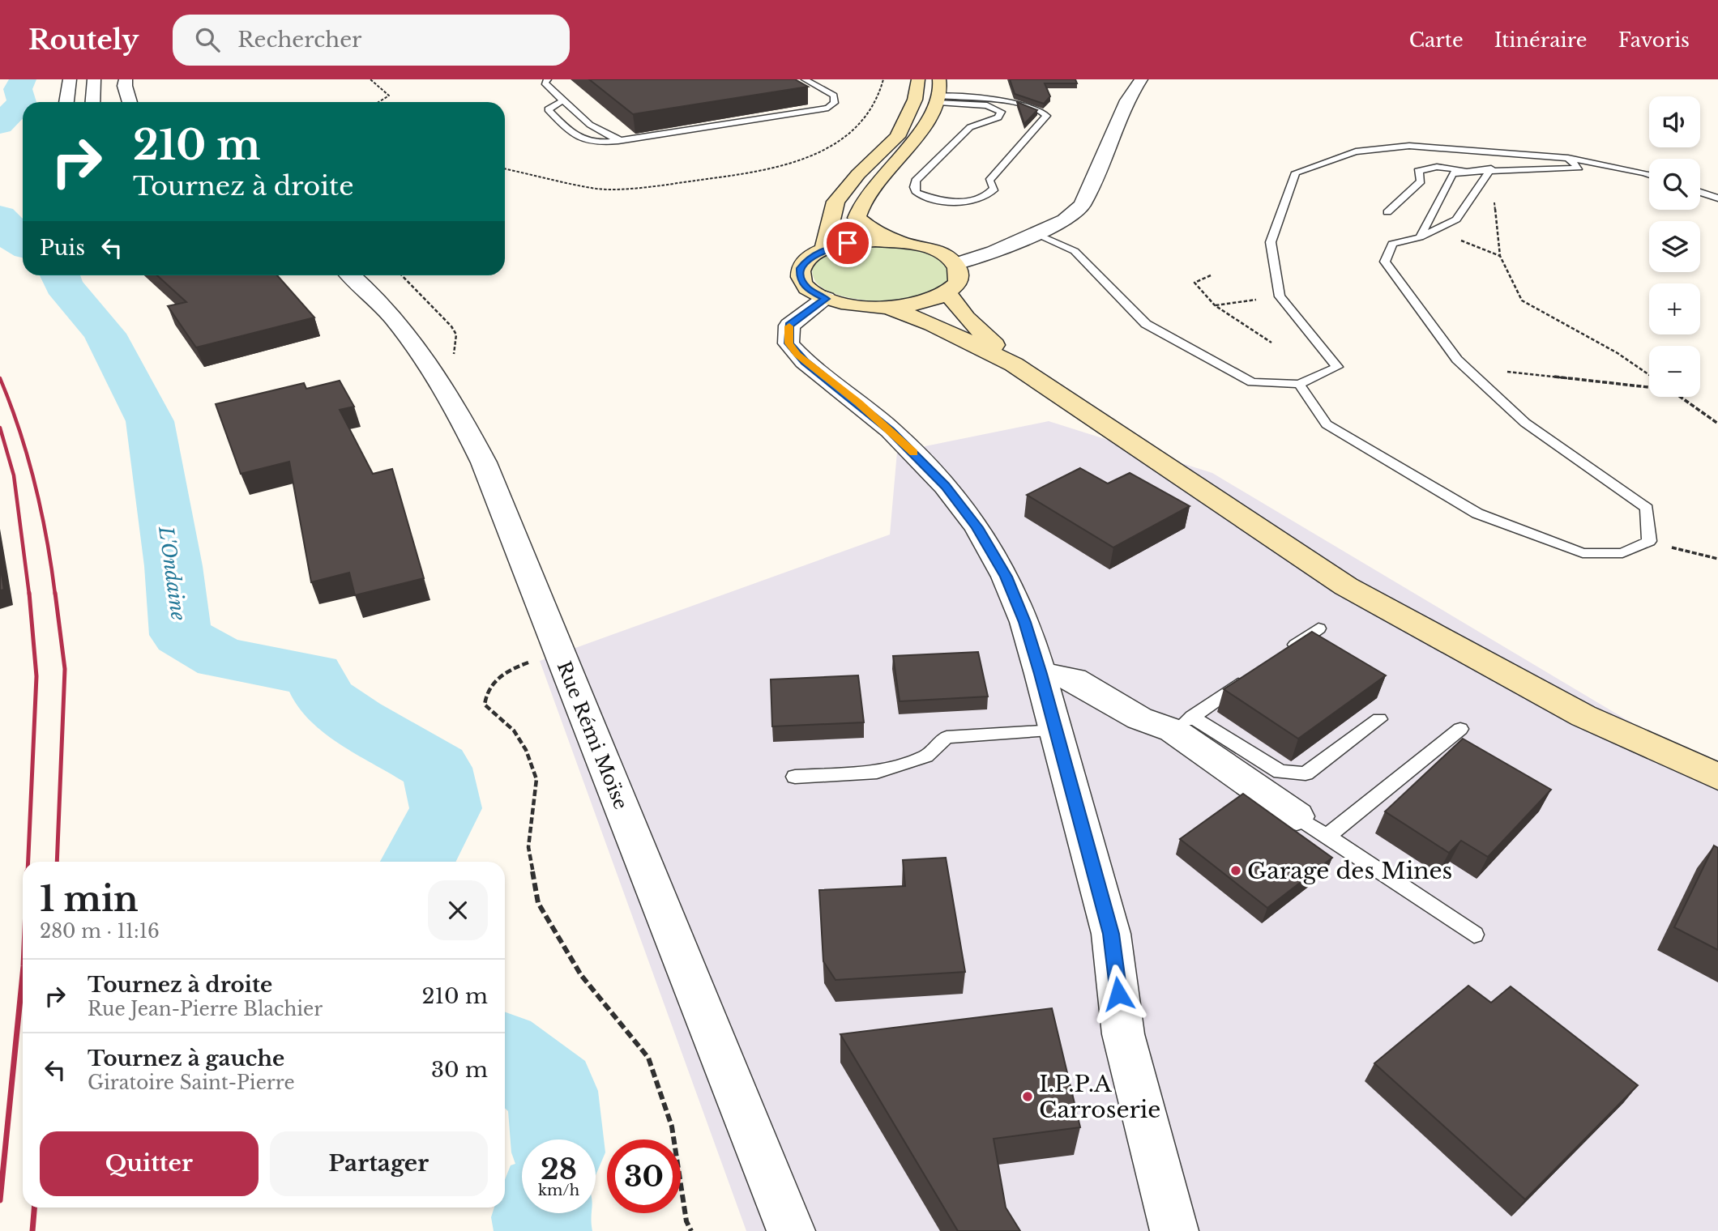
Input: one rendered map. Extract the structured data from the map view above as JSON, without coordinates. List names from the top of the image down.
{
  "streets": {
    "street": ["Rue Rémi Moïse"]
  },
  "water": ["L'Ondaine"],
  "places": ["Garage des Mines", "I.P.P.A Carroserie"],
  "page": {
    "header": "Routely",
    "search": "Rechercher",
    "nav": ["Carte", "Itinéraire", "Favoris"],
    "map_buttons": ["+", "−"],
    "turn": ["210 m", "Tournez à droite"],
    "then": "Puis",
    "heading": ["1 min", "280 m · 11:16"],
    "list": [
      {
        "name": "Tournez à droite",
        "note": "Rue Jean-Pierre Blachier",
        "value": "210 m"
      },
      {
        "name": "Tournez à gauche",
        "note": "Giratoire Saint-Pierre",
        "value": "30 m"
      }
    ],
    "buttons": ["Quitter", "Partager"],
    "speed": "28 km/h",
    "limit": "30"
  }
}
